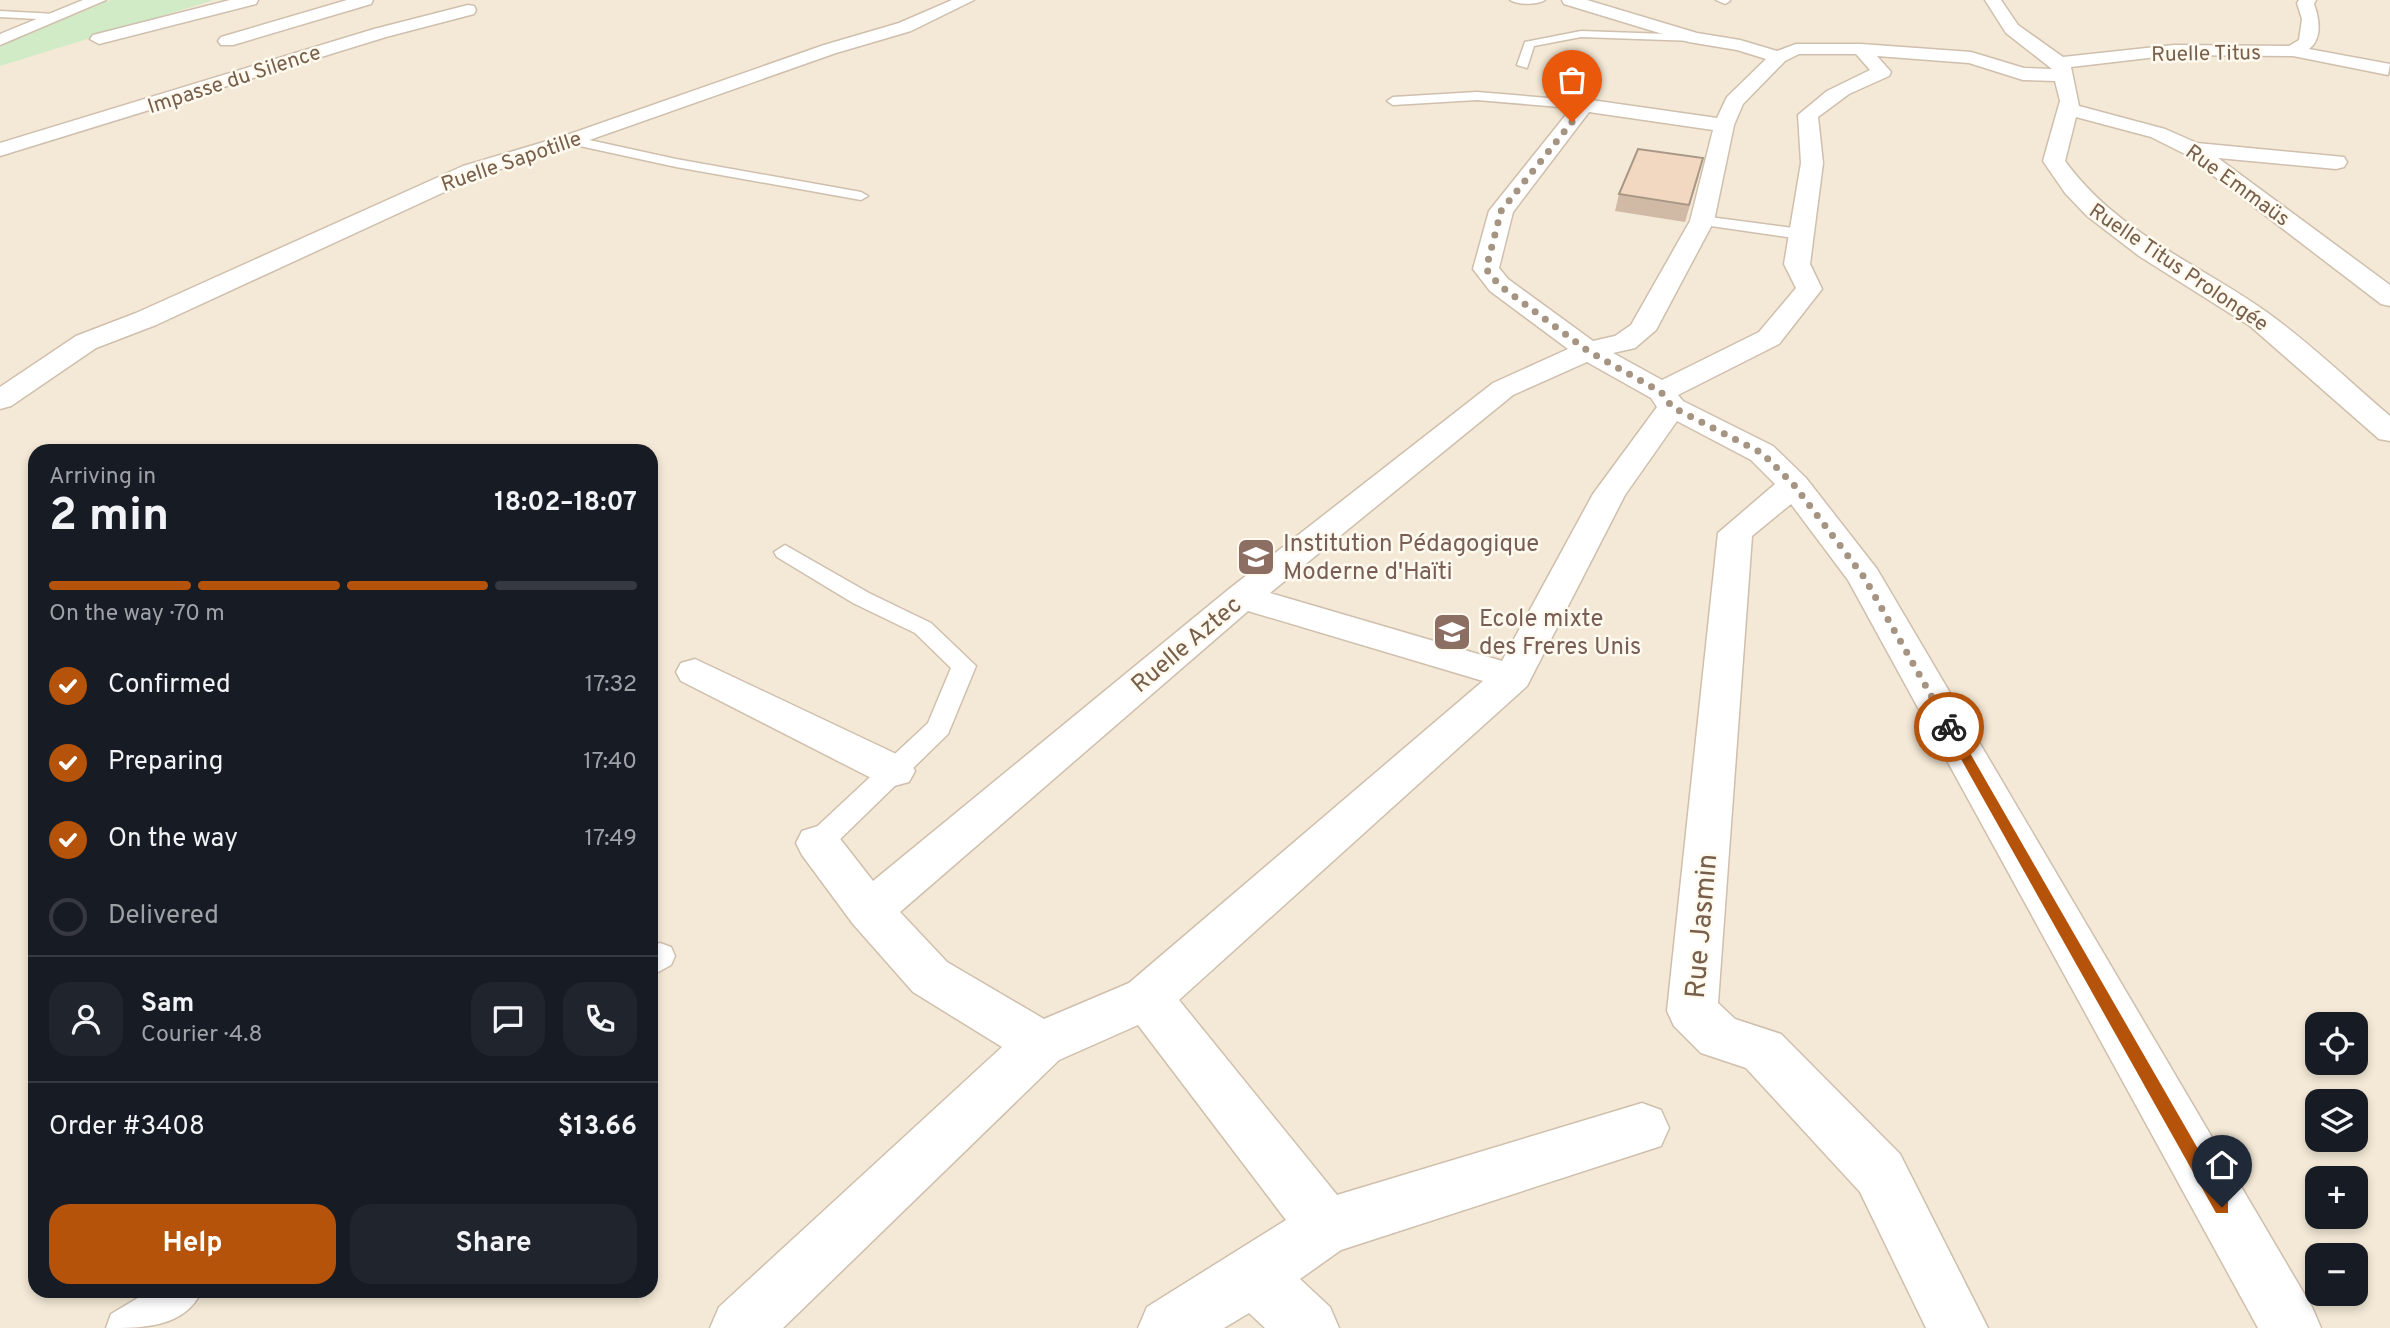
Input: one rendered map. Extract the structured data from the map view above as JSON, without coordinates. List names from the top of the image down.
{
  "streets": {
    "street": [
      "Ruelle Titus",
      "Impasse du Silence",
      "Ruelle Sapotille",
      "Rue Emmaüs",
      "Ruelle Titus Prolongée",
      "Ruelle Aztec",
      "Rue Jasmin"
    ]
  },
  "crossings": [
    ["Ruelle Titus", "Ruelle Titus Prolongée"],
    ["Ruelle Titus", "Ruelle Aztec"],
    ["Rue Emmaüs", "Ruelle Titus Prolongée"]
  ],
  "places": {
    "school or university": ["Institution Pédagogique Moderne d'Haïti", "Ecole mixte des Freres Unis"]
  },
  "page": {
    "heading": ["2 min", "Arriving in", "18:02–18:07"],
    "panel": [
      "Sam",
      "Courier · 4.8",
      "Order #3408",
      "$13.66"
    ],
    "bar": "On the way · 70 m",
    "list": [
      ["Confirmed", "17:32"],
      ["Preparing", "17:40"],
      ["On the way", "17:49"],
      "Delivered"
    ],
    "map_buttons": ["+", "−"],
    "buttons": ["Help", "Share"]
  }
}
